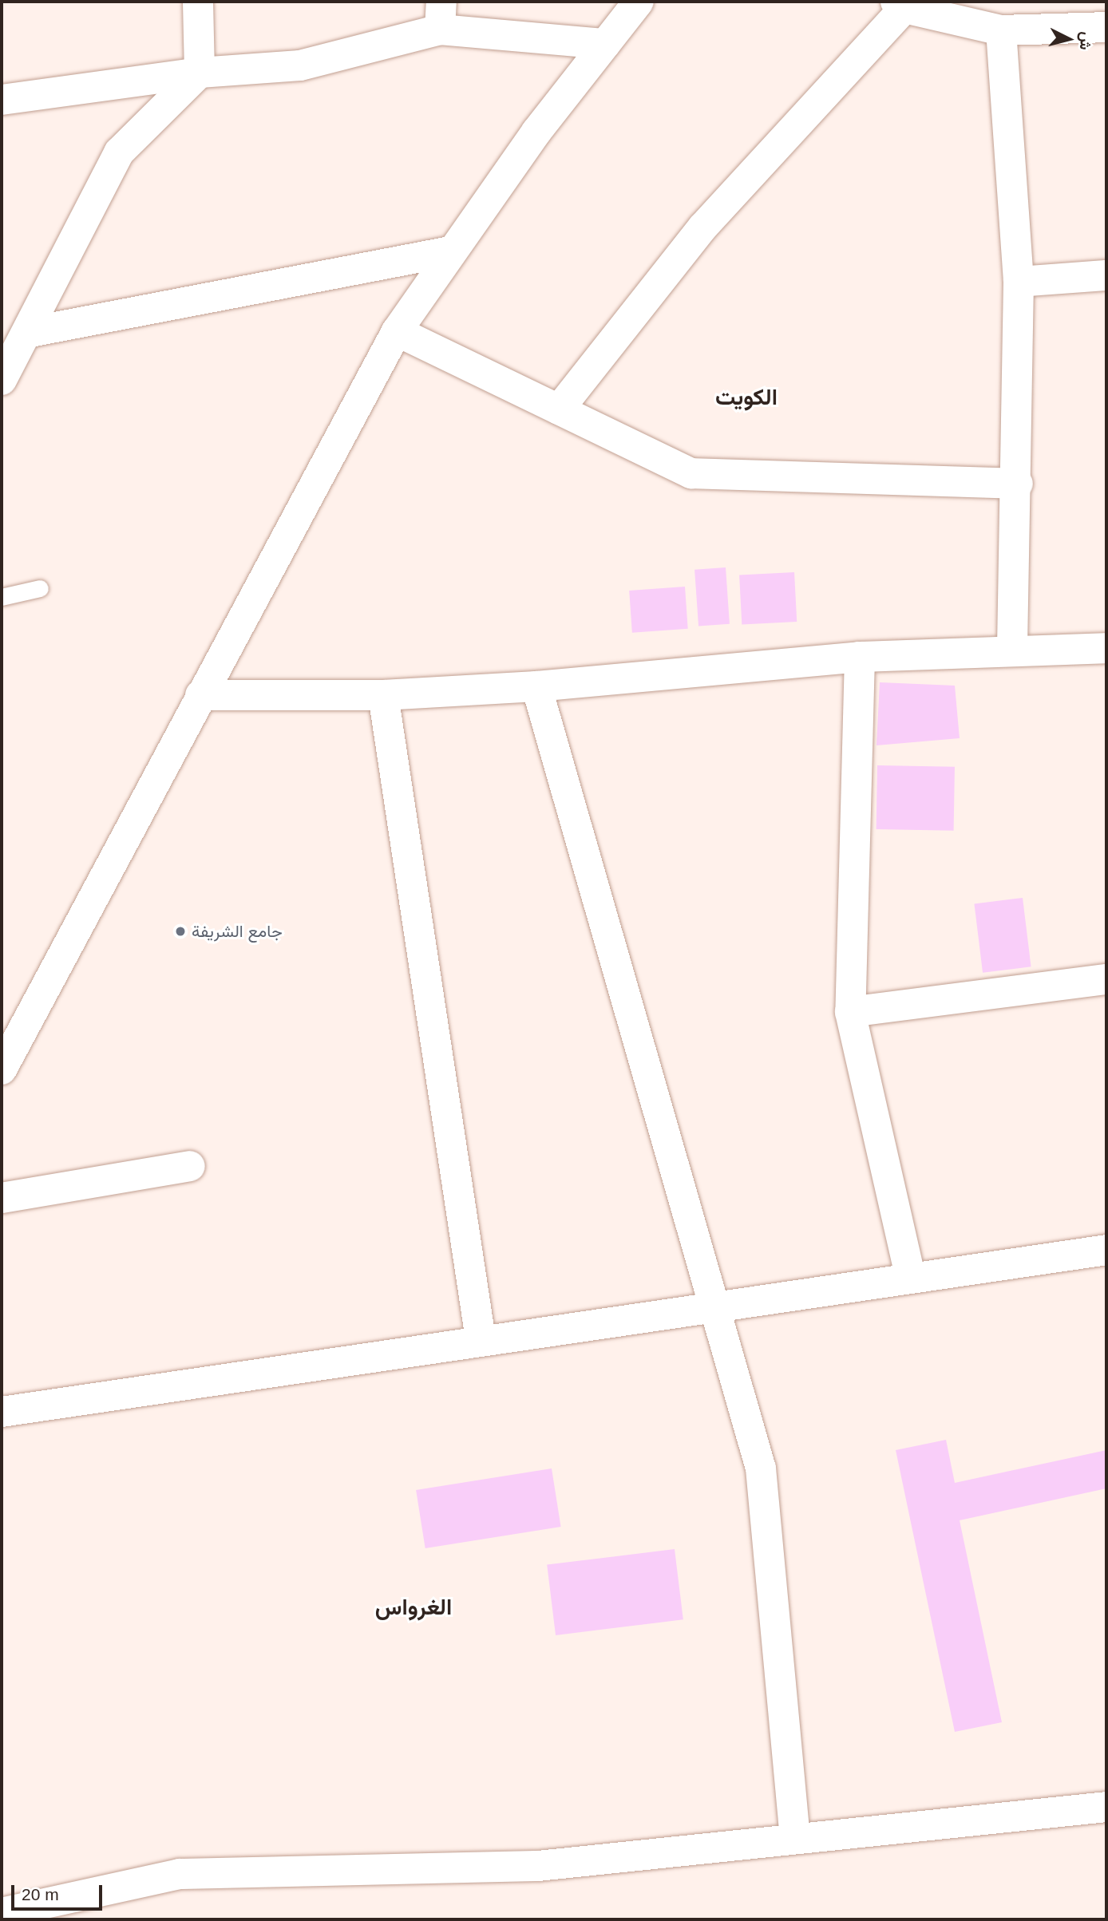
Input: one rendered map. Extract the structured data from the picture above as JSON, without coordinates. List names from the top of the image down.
{
  "districts": ["الكويت", "الغرواس"],
  "places": ["جامع الشريفة"],
  "scale_bar": "20 m",
  "north": "right"
}
